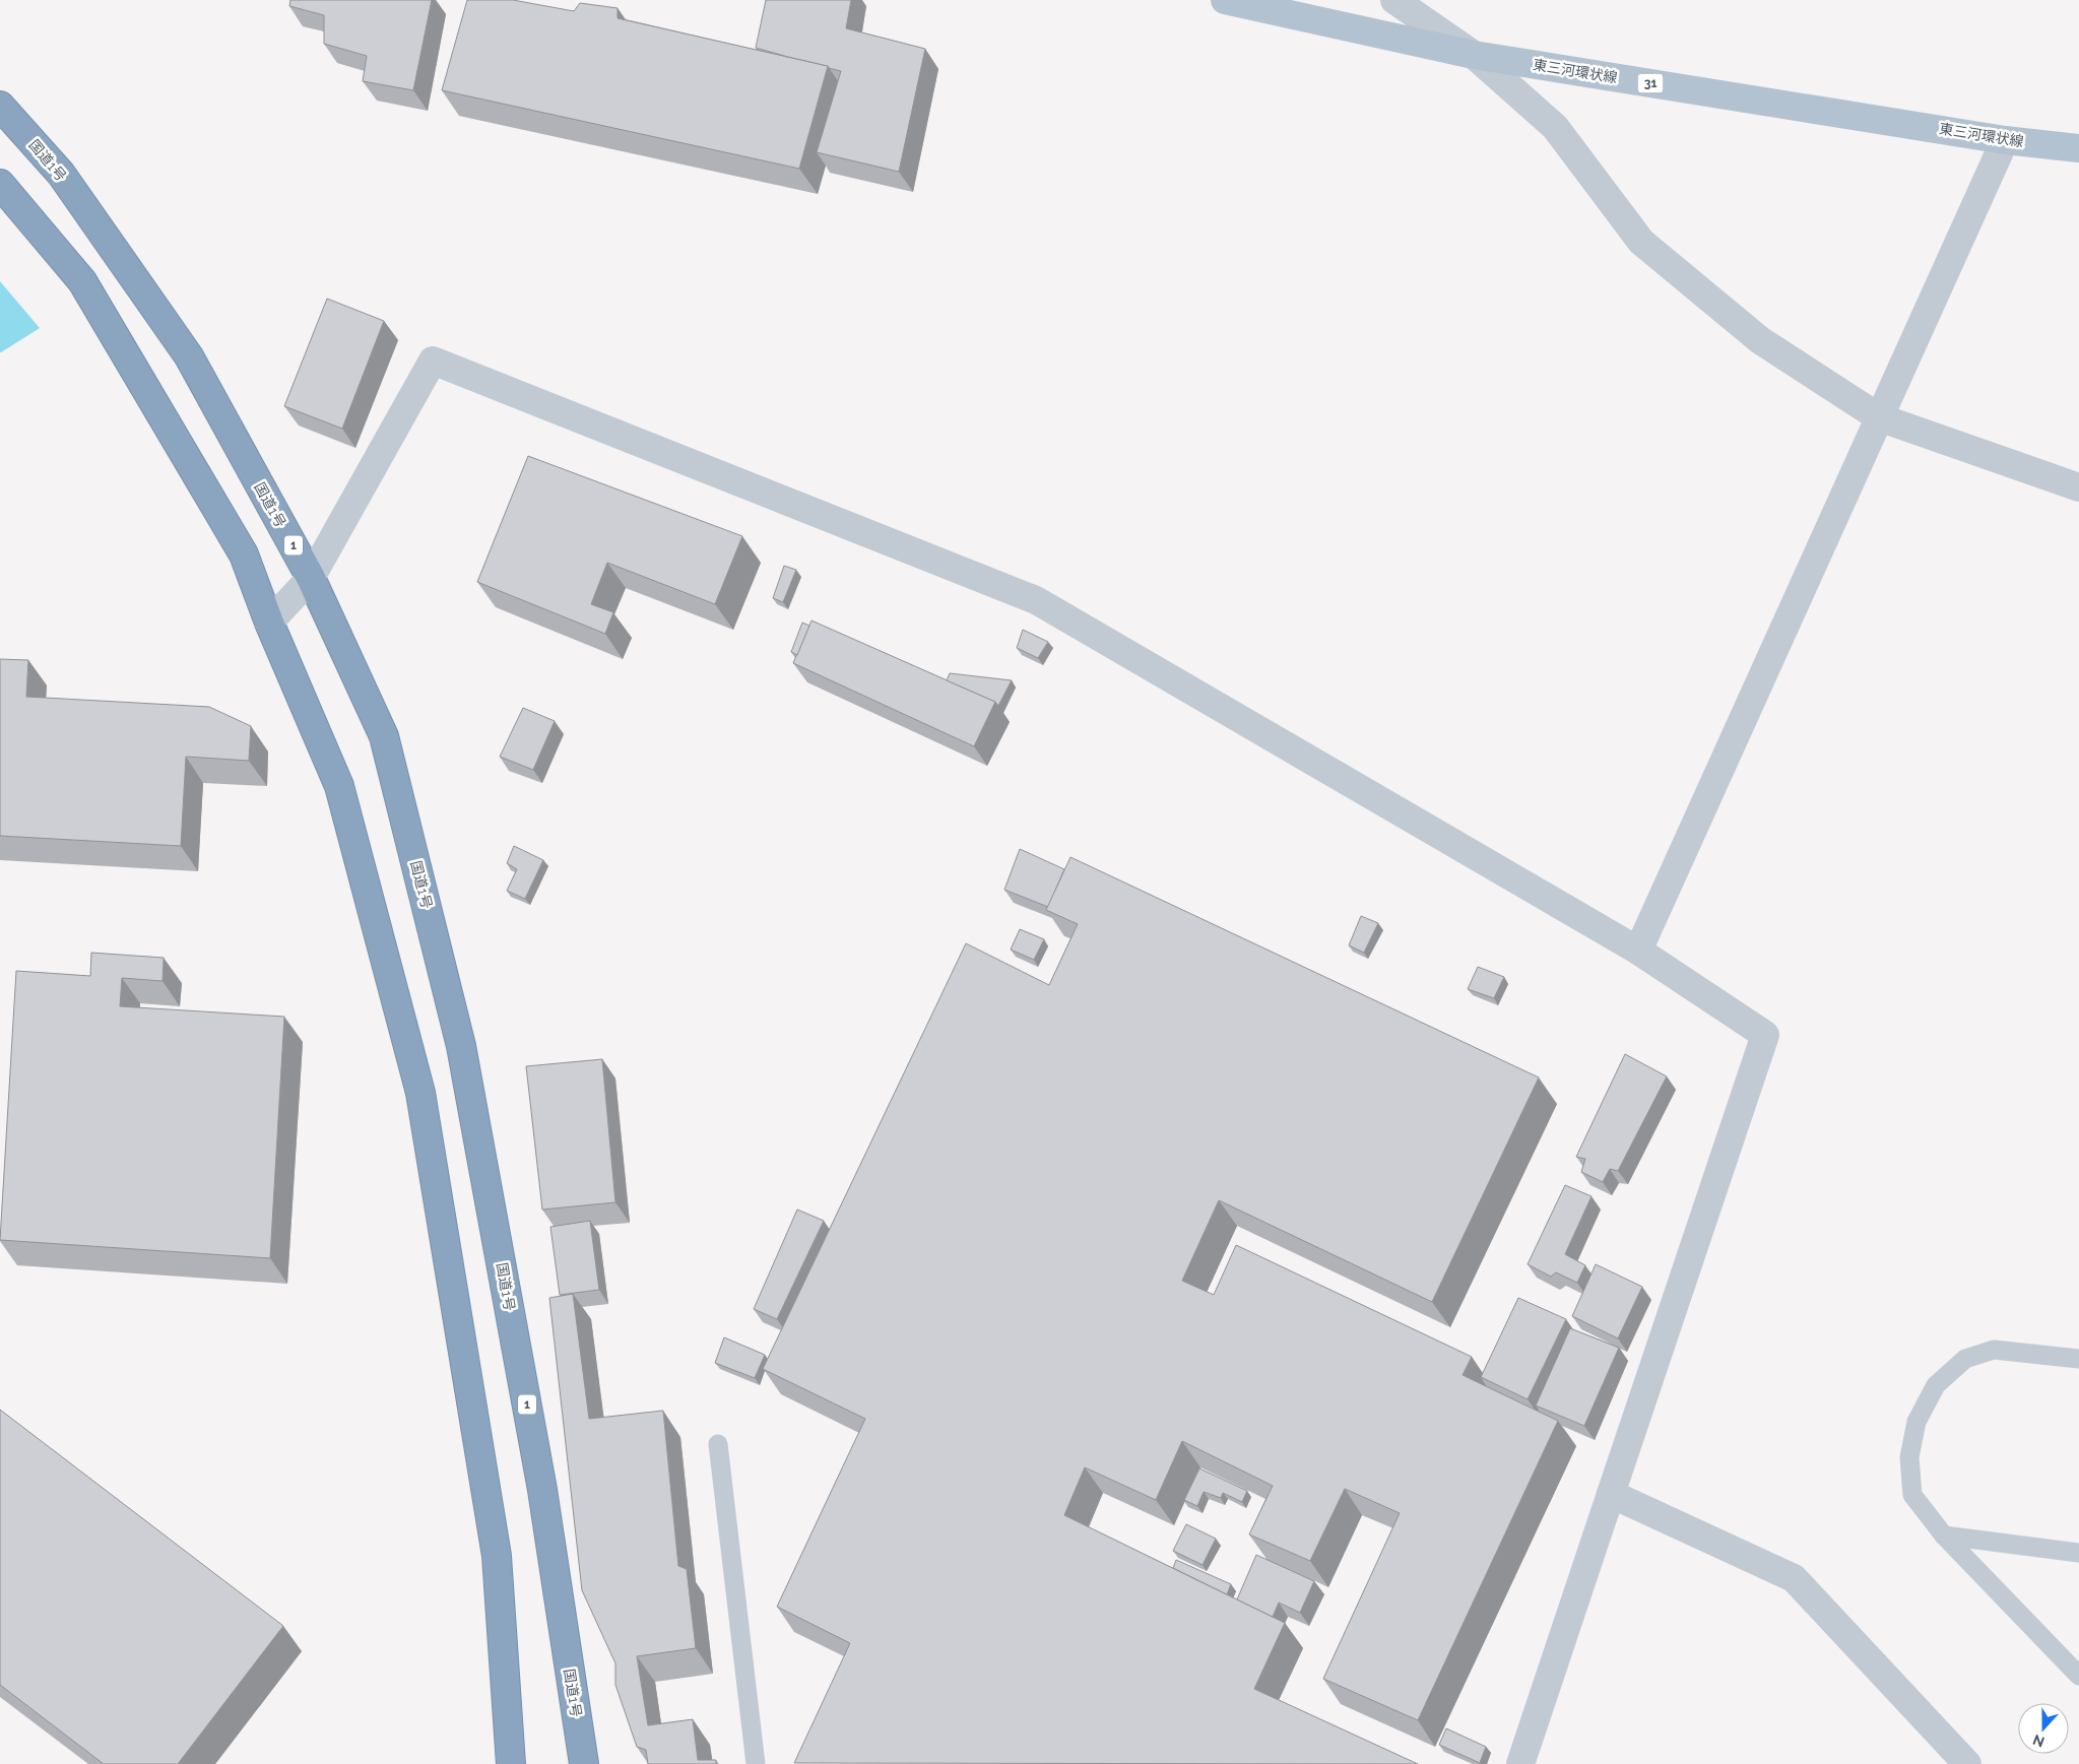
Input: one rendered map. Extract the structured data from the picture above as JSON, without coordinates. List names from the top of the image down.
{
  "streets": {
    "highway": ["国道1号", "1"],
    "main road": ["東三河環状線", "31"]
  },
  "north": "bottom"
}
